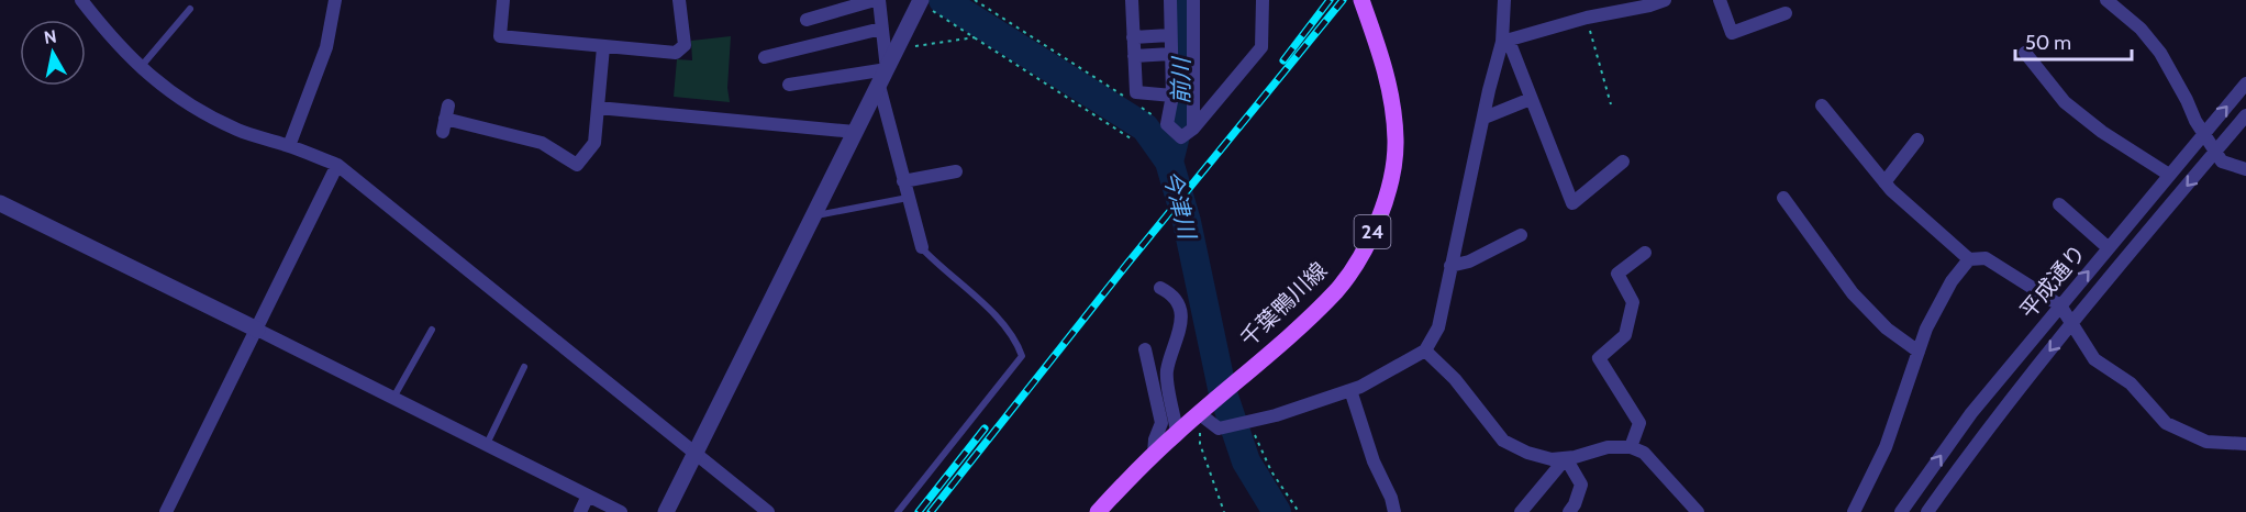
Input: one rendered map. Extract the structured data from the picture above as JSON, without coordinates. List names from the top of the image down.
{
  "streets": {
    "main road": ["24", "千葉鴨川線"],
    "street": ["平成通り"]
  },
  "water": ["前川", "今津川"],
  "scale_bar": "50 m",
  "north": "top"
}
